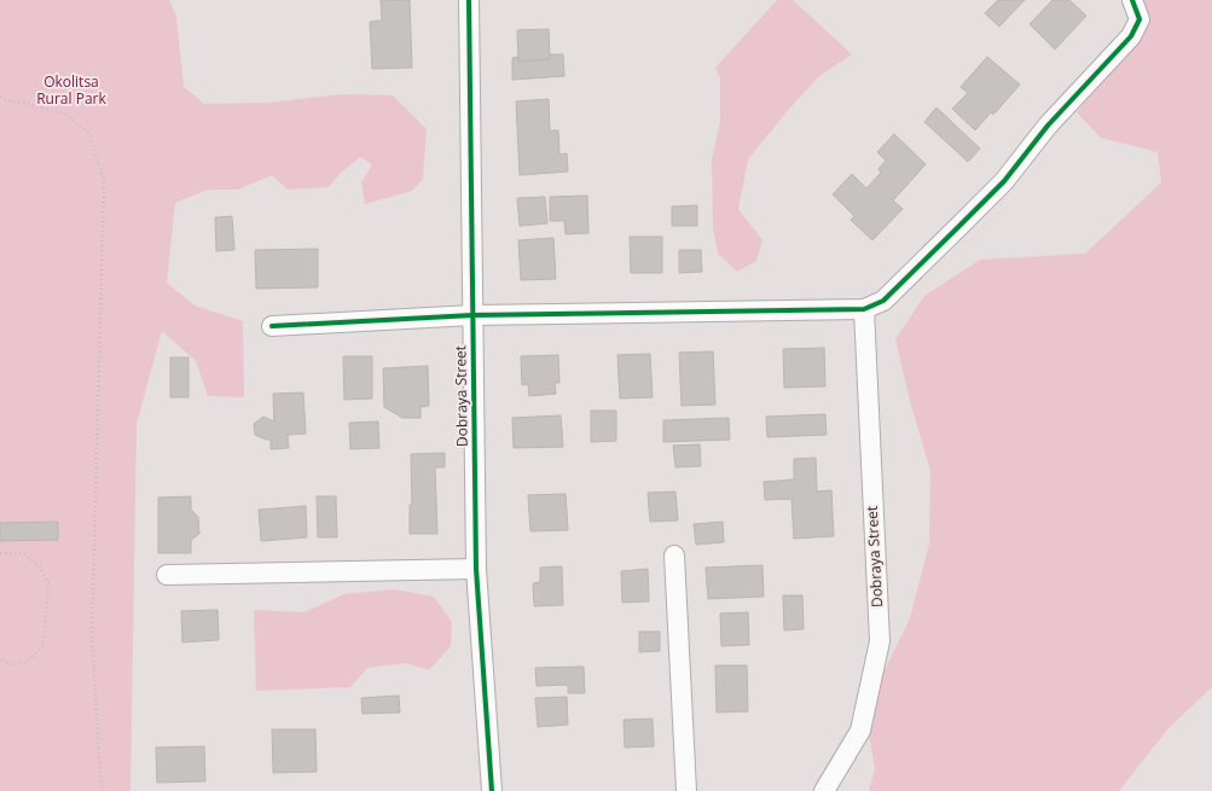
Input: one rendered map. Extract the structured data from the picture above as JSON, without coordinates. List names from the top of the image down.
{
  "streets": {
    "street": ["Dobraya Street"]
  },
  "parks": ["Okolitsa Rural Park"]
}
